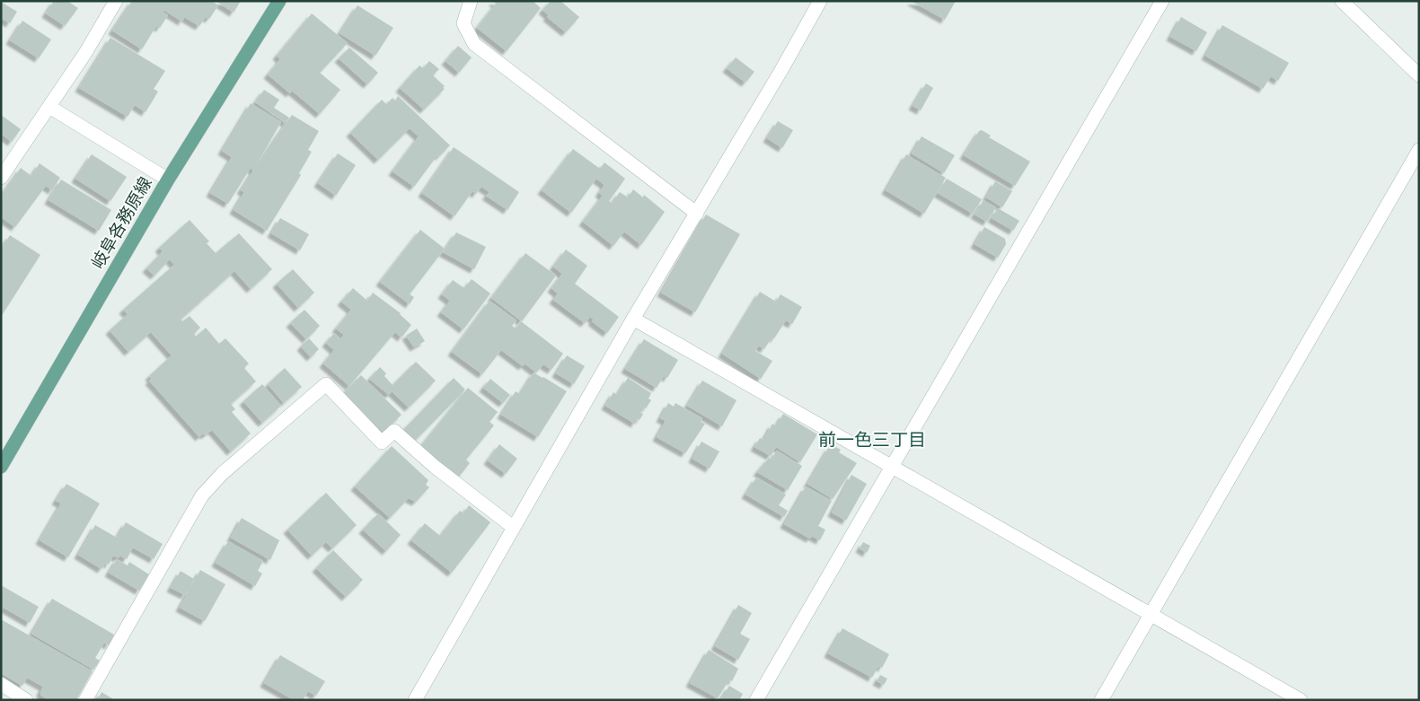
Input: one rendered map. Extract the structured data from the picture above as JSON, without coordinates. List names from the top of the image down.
{
  "streets": {
    "main road": ["岐阜各務原線"]
  },
  "districts": ["前一色三丁目"]
}
